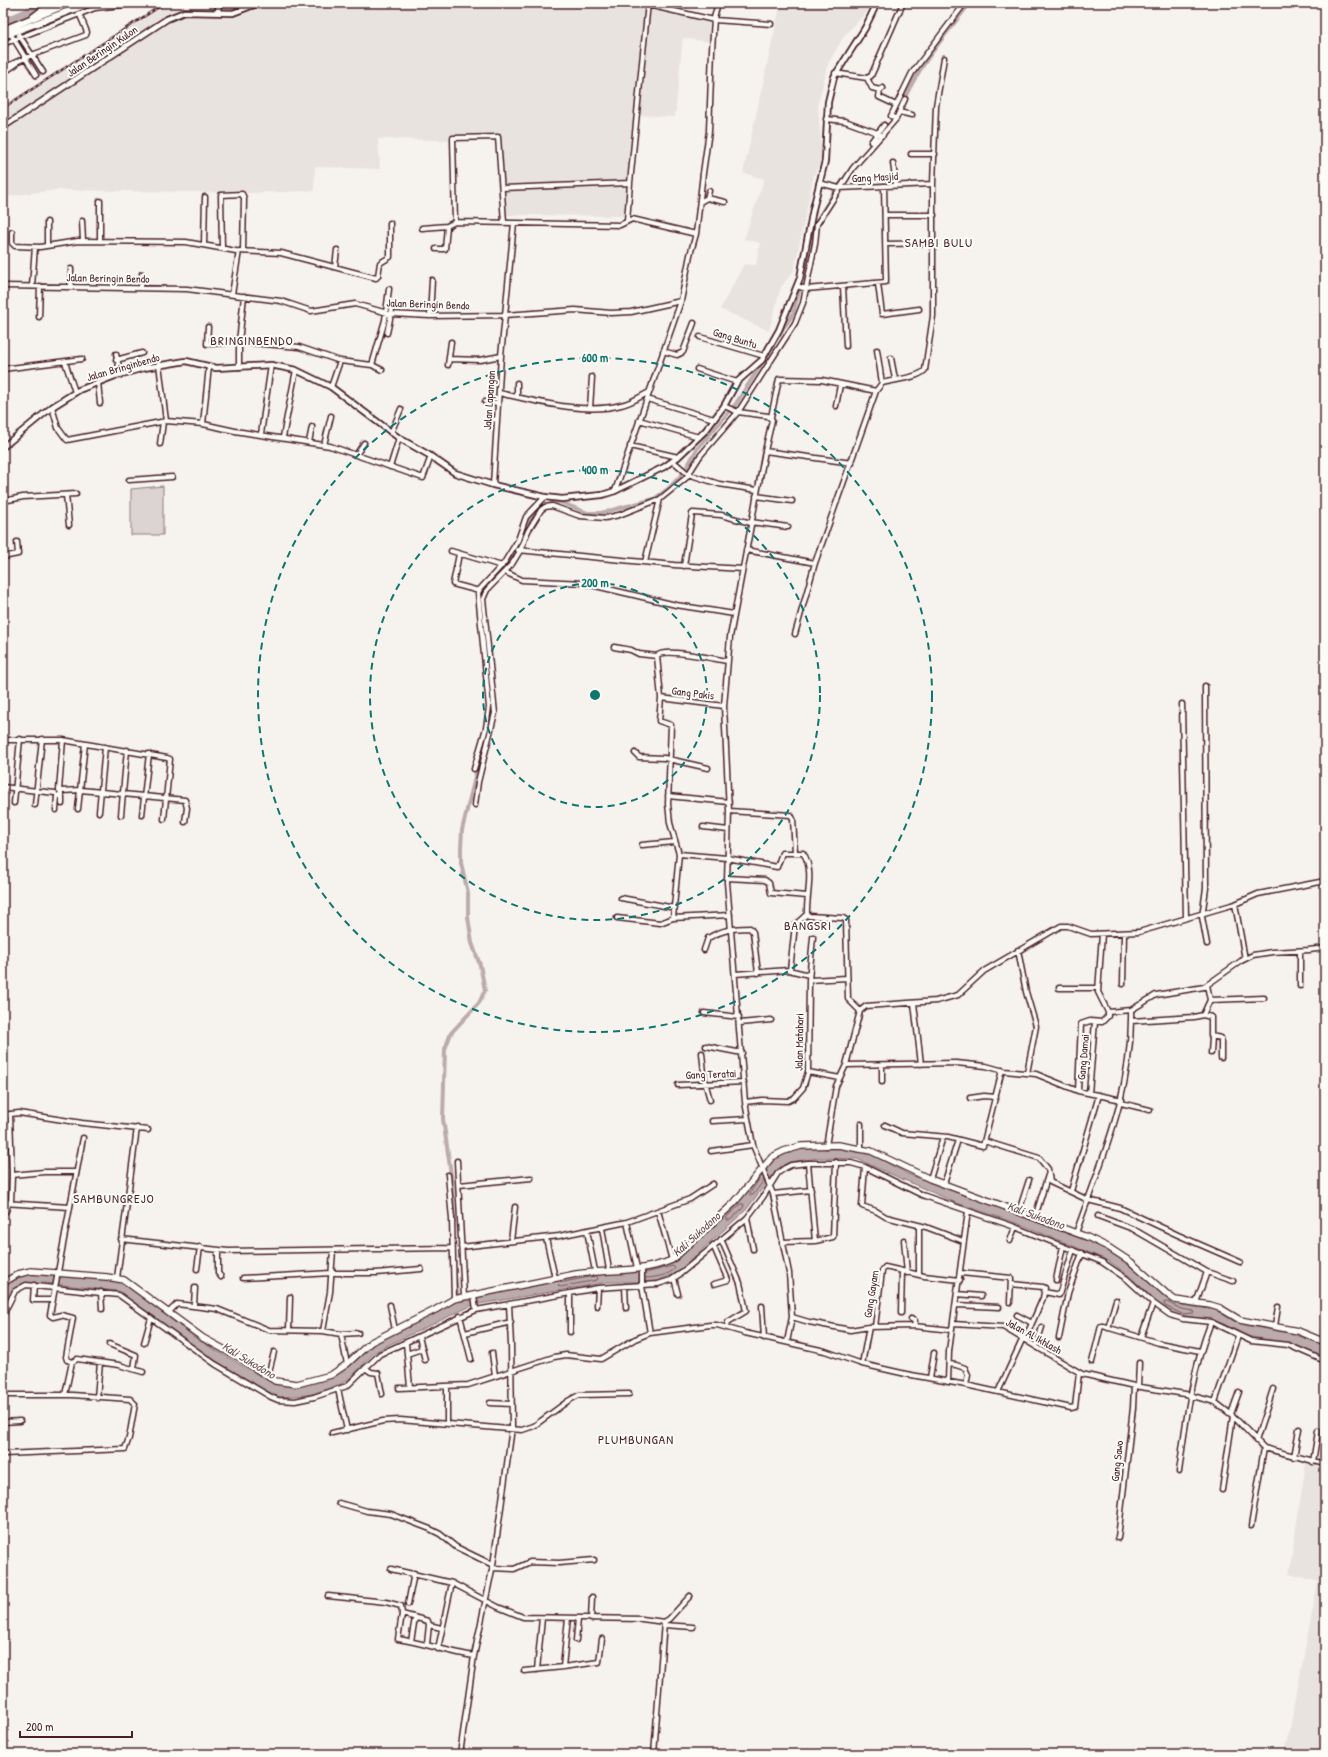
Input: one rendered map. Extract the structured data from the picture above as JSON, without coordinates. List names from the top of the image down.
{
  "streets": {
    "street": [
      "Jalan Beringin Kulon",
      "Gang Masjid",
      "Jalan Beringin Bendo",
      "Gang Buntu",
      "Jalan Bringinbendo",
      "Jalan Lapangan",
      "Gang Pakis",
      "Jalan Matahari",
      "Gang Damai",
      "Gang Teratai",
      "Gang Gayam",
      "Jalan Al Ikhlash",
      "Gang Sawo"
    ]
  },
  "crossings": [
    ["Jalan Beringin Bendo", "Jalan Lapangan"],
    ["Jalan Bringinbendo", "Jalan Lapangan"],
    ["Jalan Al Ikhlash", "Gang Sawo"]
  ],
  "districts": [
    "SAMBI BULU",
    "BRINGINBENDO",
    "BANGSRI",
    "SAMBUNGREJO",
    "PLUMBUNGAN"
  ],
  "water": ["Kali Sukodono"],
  "scale_bar": "200 m",
  "rings": ["600 m", "400 m", "200 m"]
}
